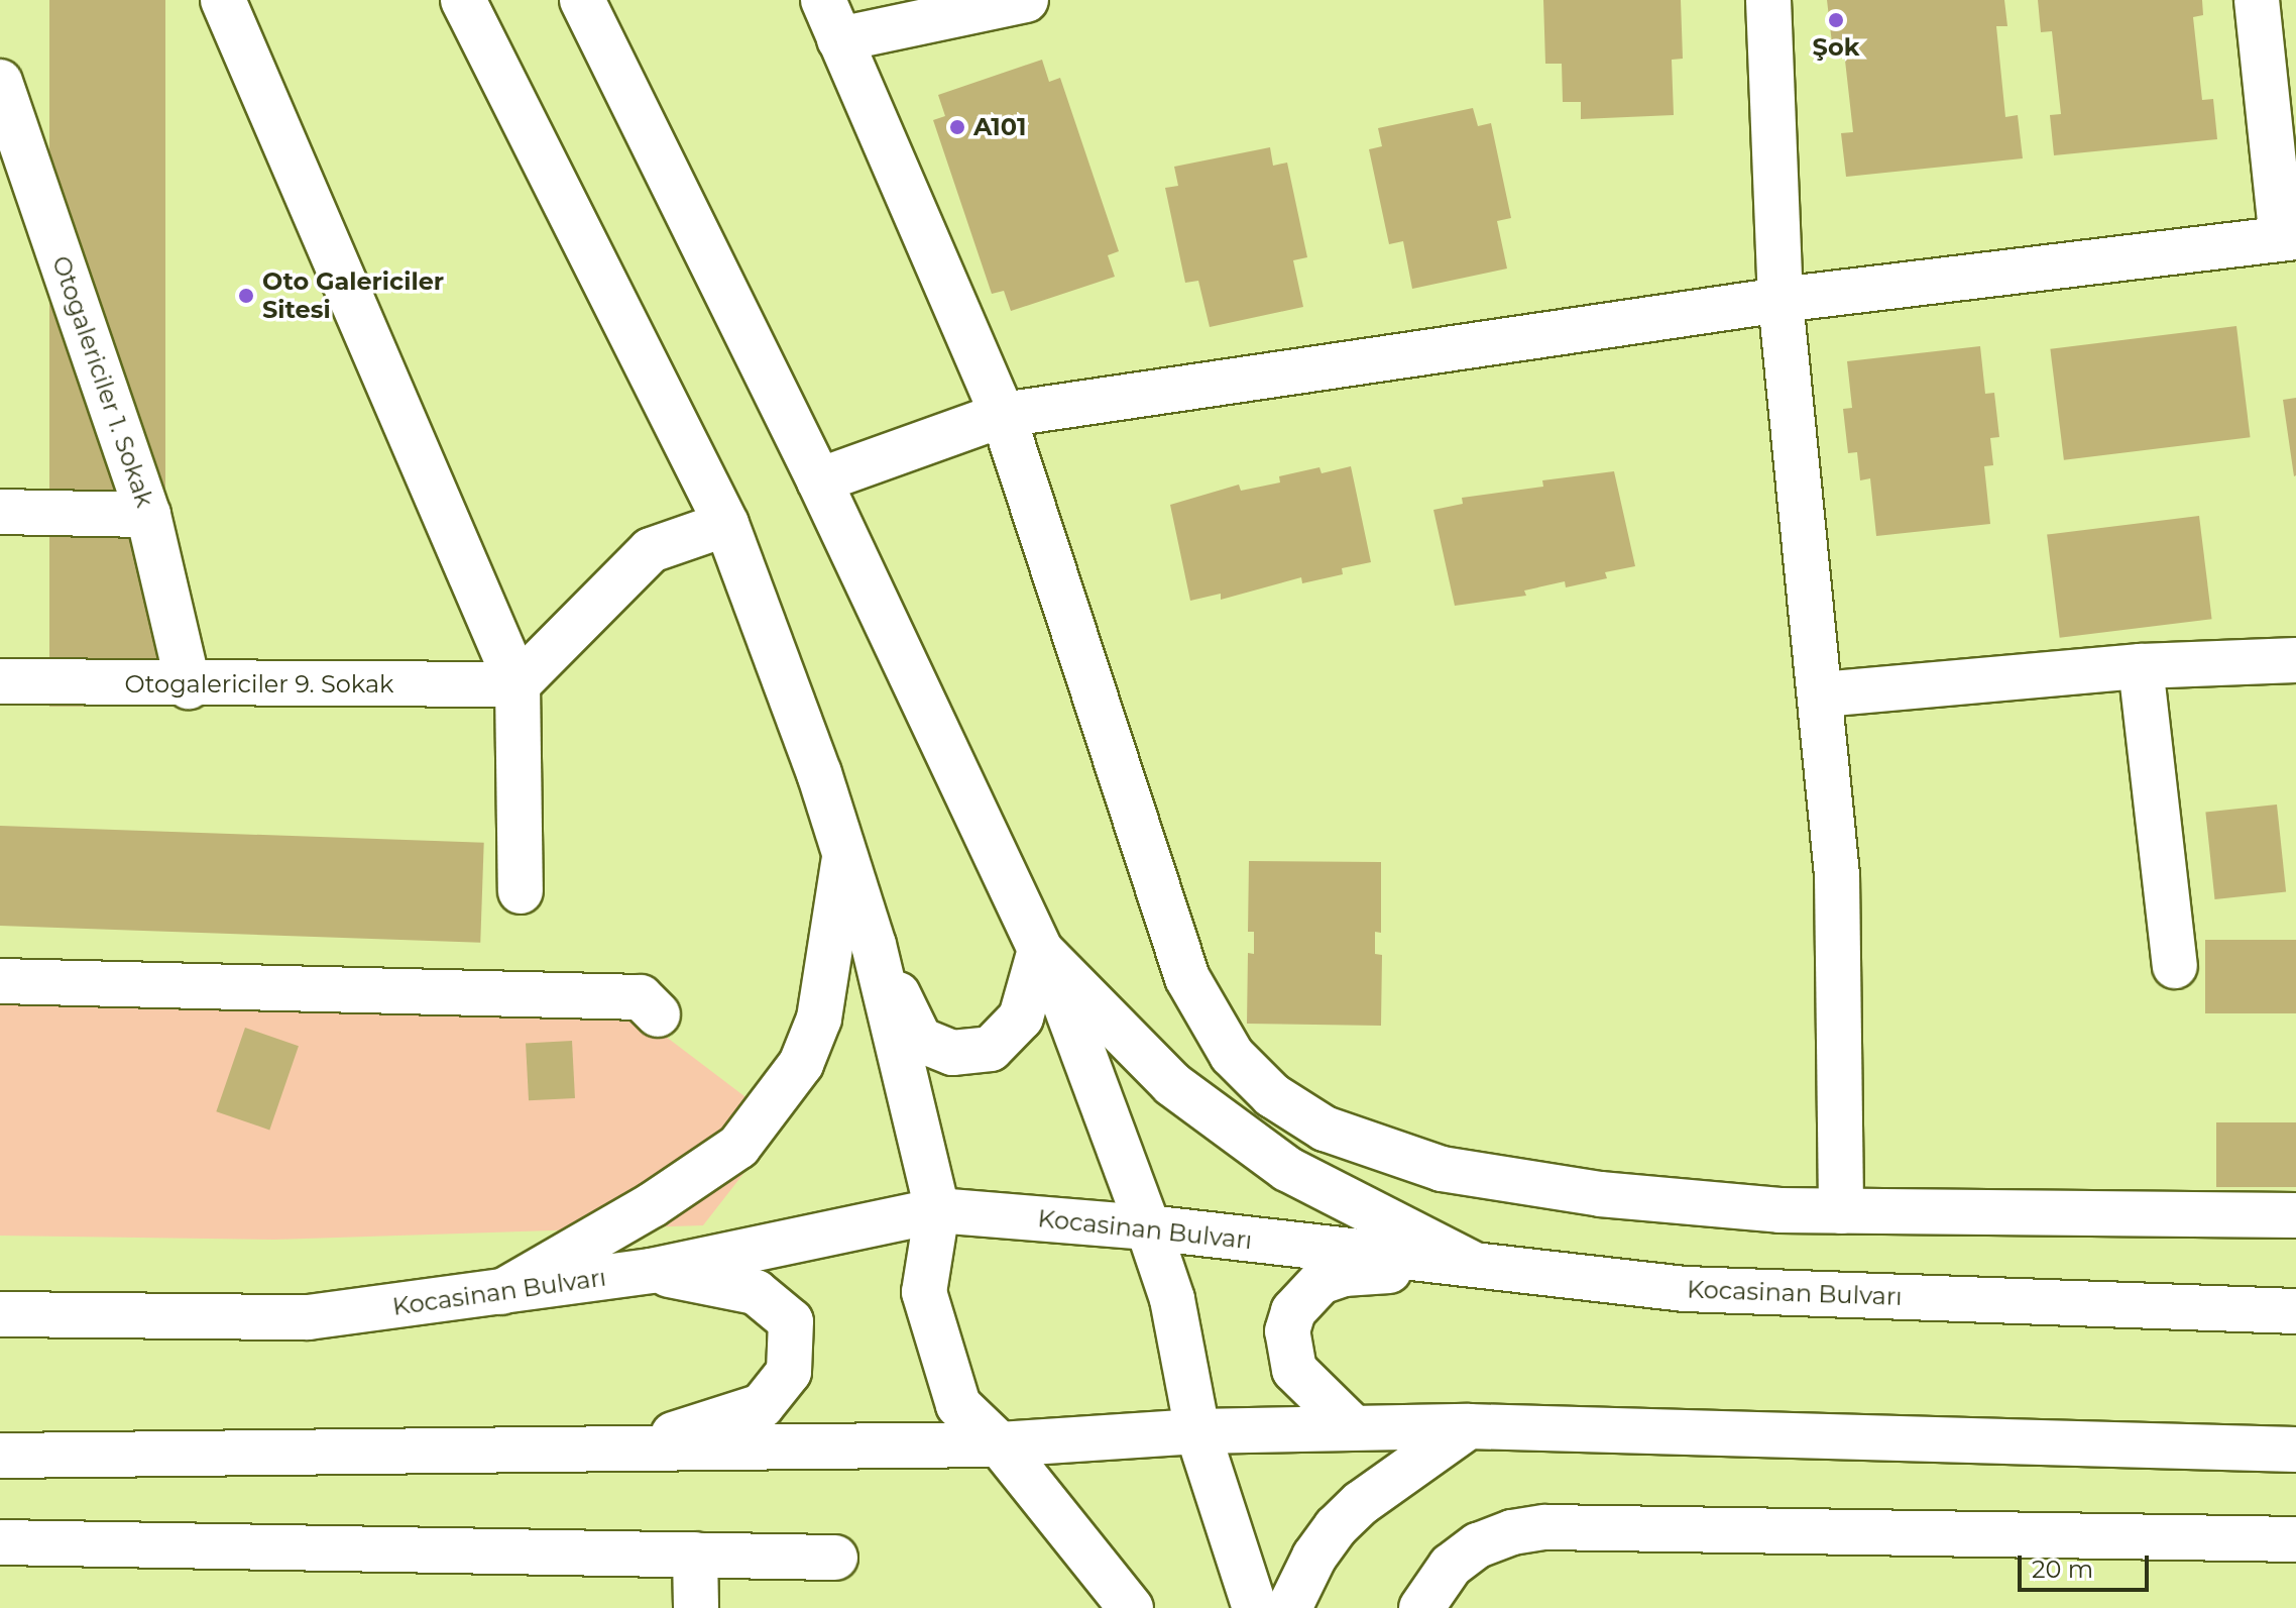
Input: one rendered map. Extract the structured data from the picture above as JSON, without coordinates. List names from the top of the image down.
{
  "streets": {
    "main road": ["Otogalericiler 1. Sokak", "Otogalericiler 9. Sokak", "Kocasinan Bulvarı"]
  },
  "crossings": [
    ["Otogalericiler 1. Sokak", "Otogalericiler 9. Sokak"]
  ],
  "places": ["Şok", "A101", "Oto Galericiler Sitesi"],
  "scale_bar": "20 m"
}
